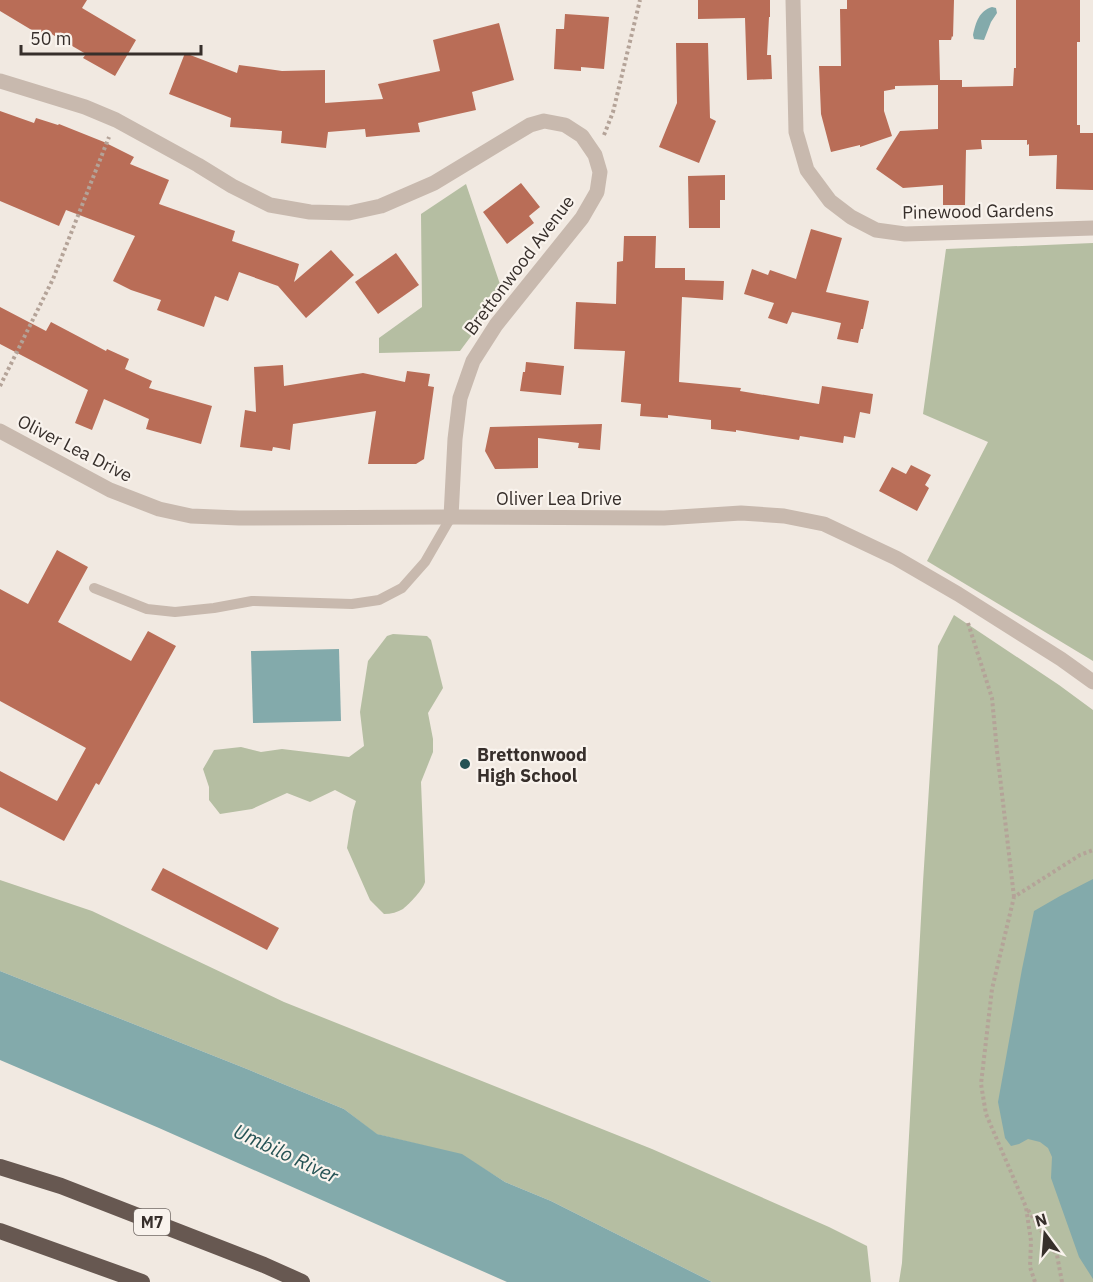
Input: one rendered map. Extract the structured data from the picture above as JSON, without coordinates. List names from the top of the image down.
{
  "streets": {
    "highway": ["M7"],
    "street": ["Pinewood Gardens", "Brettonwood Avenue", "Oliver Lea Drive"]
  },
  "crossings": [
    ["Brettonwood Avenue", "Oliver Lea Drive"]
  ],
  "water": ["Umbilo River"],
  "places": ["Brettonwood High School"],
  "scale_bar": "50 m",
  "north": "top"
}
